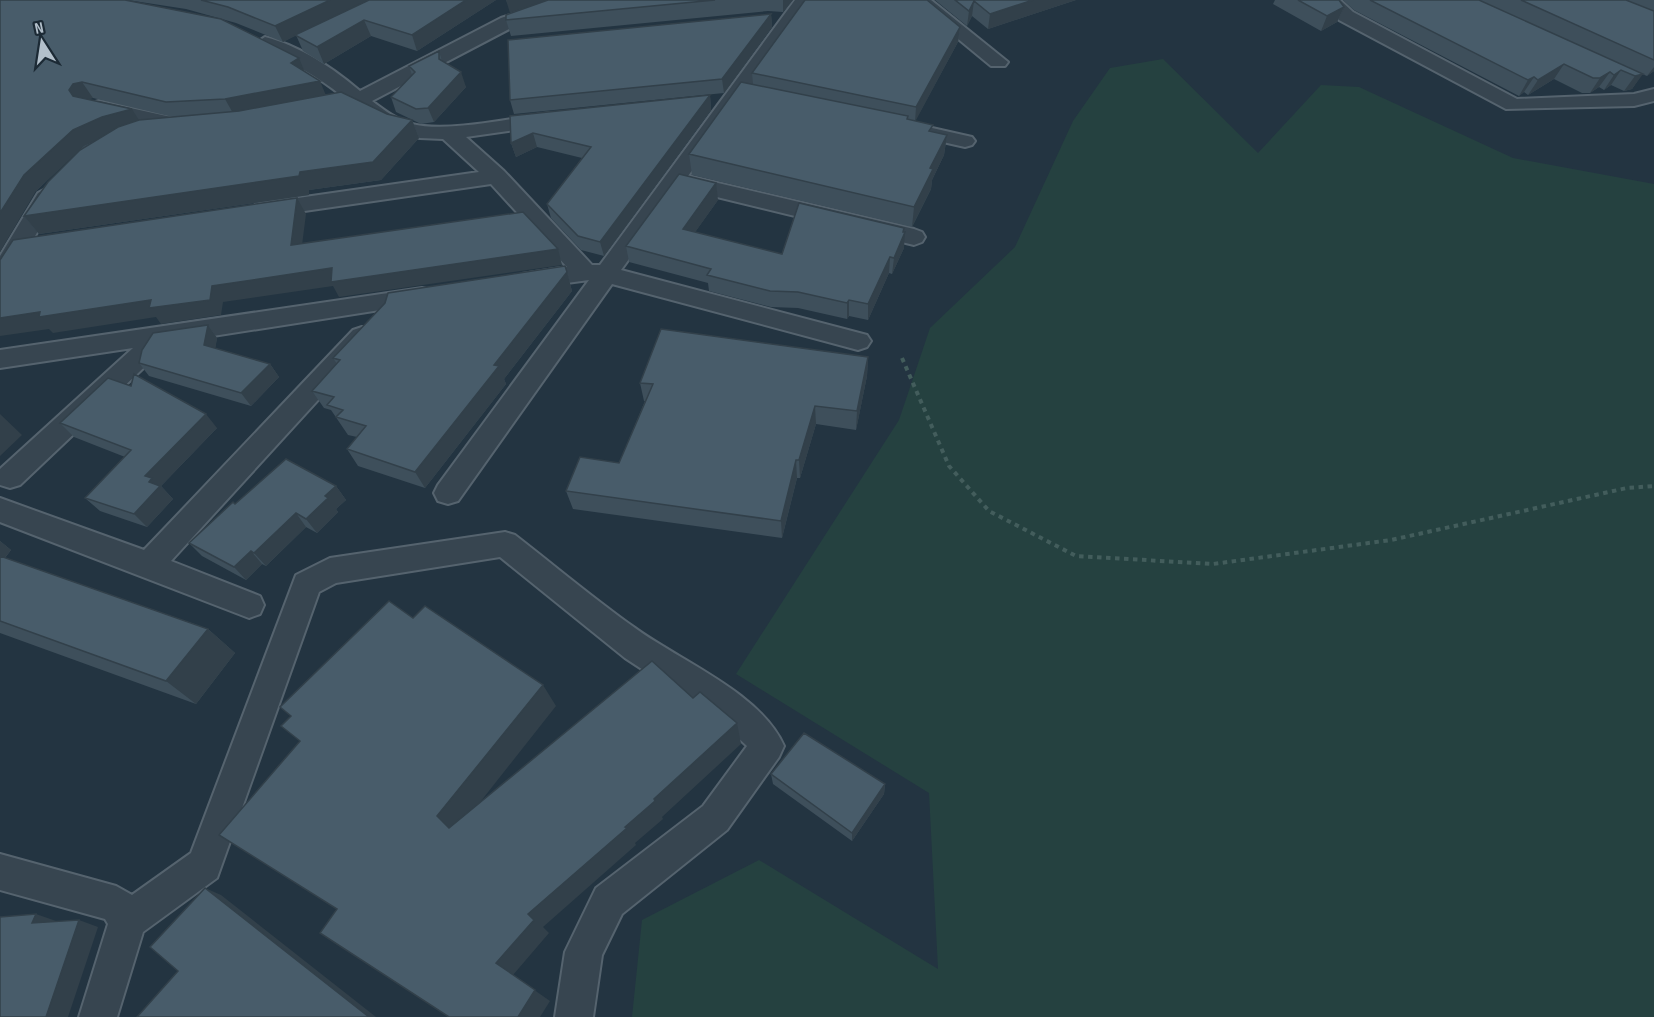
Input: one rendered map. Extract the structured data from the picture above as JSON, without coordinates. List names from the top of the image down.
{
  "north": "top"
}
